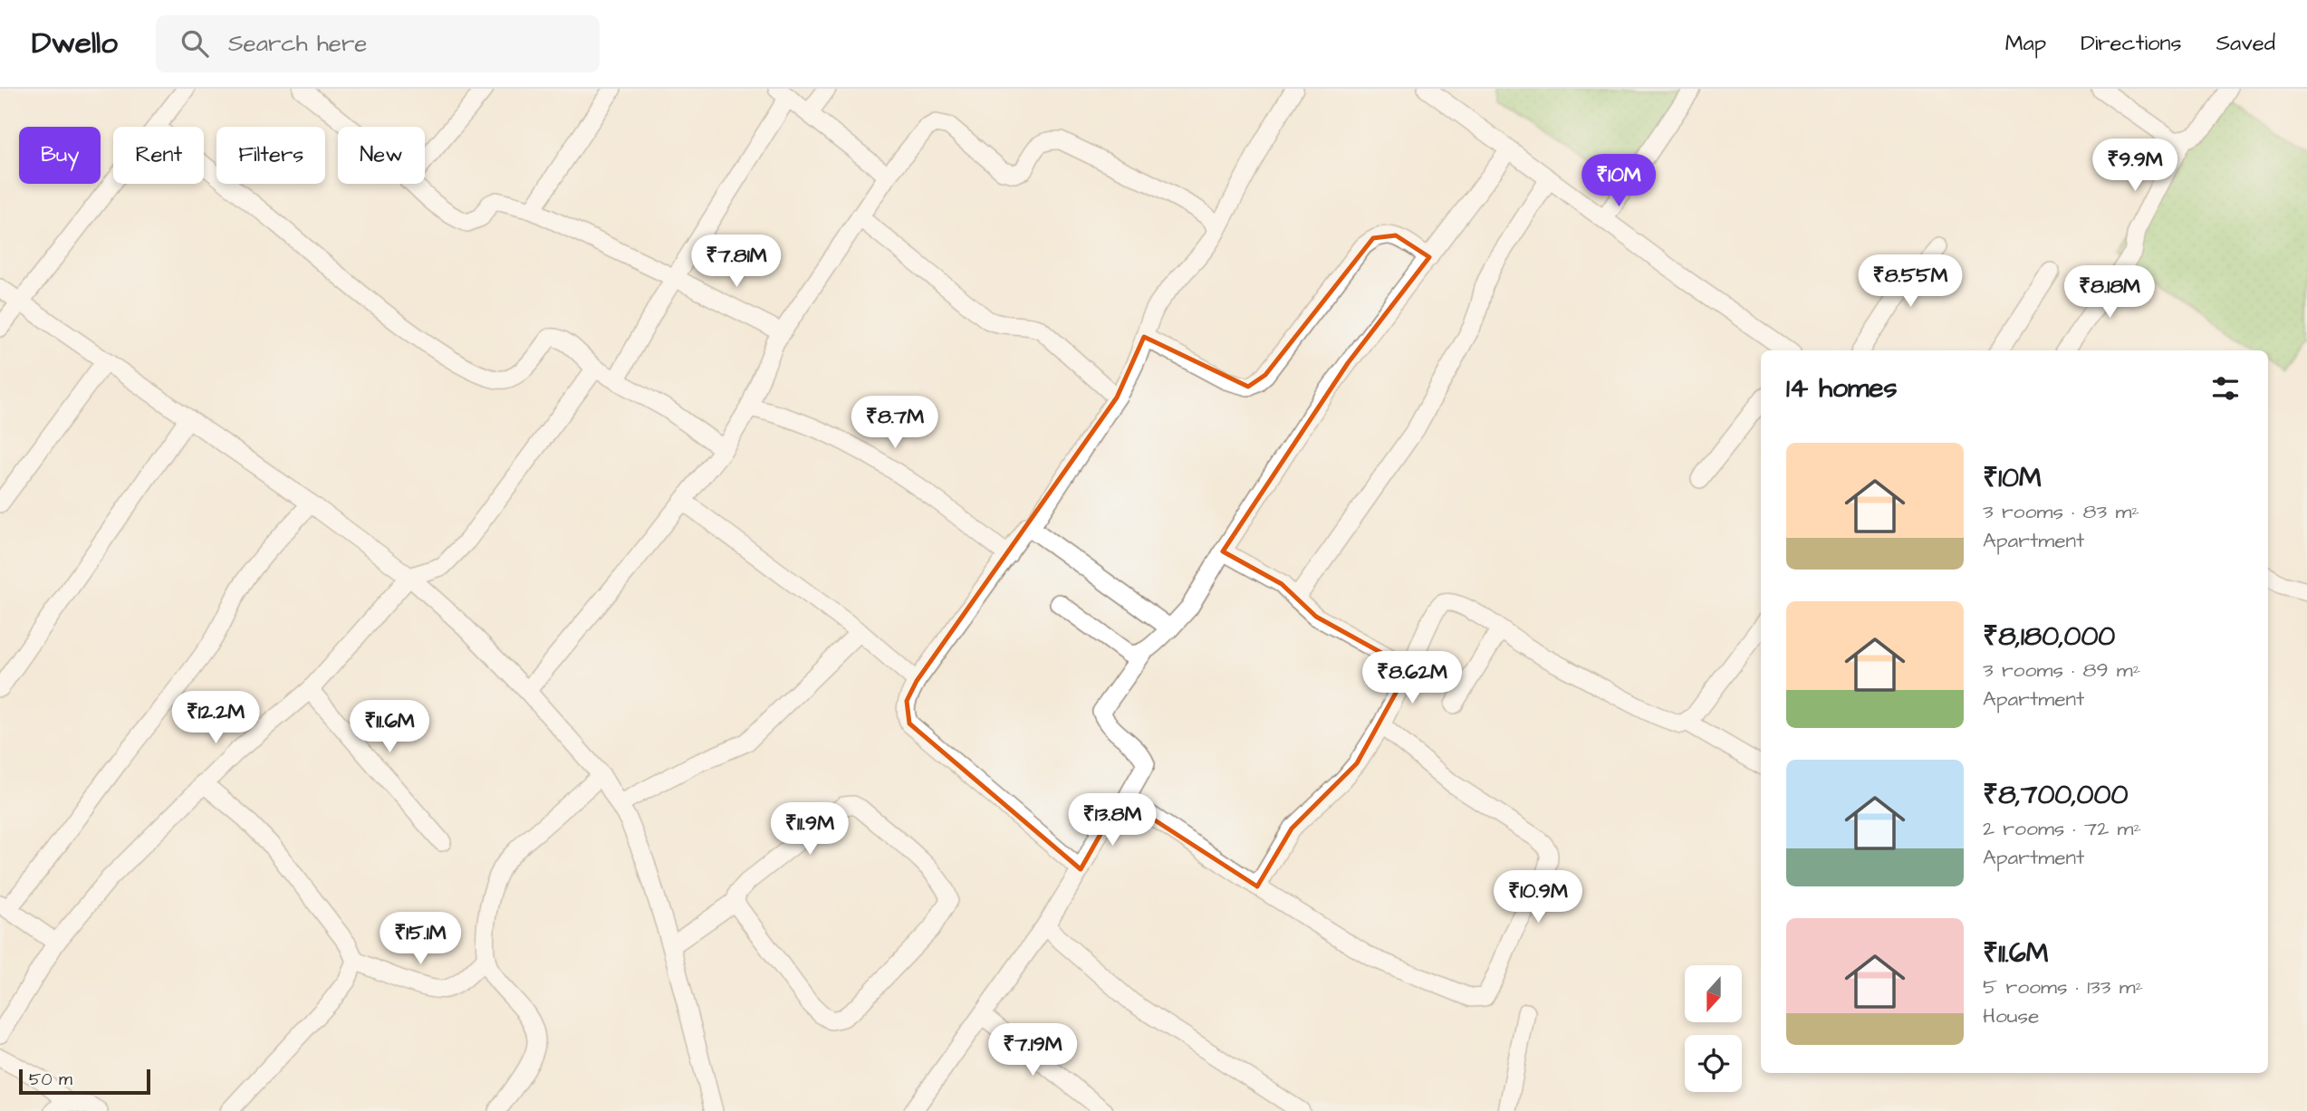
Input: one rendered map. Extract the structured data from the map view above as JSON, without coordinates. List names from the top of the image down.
{
  "scale_bar": "50 m",
  "north": "bottom",
  "page": {
    "header": "Dwello",
    "search": "Search here",
    "nav": ["Map", "Directions", "Saved"],
    "chip": [
      "Buy",
      "Rent",
      "Filters",
      "New"
    ],
    "price": [
      "₹9.9M",
      "₹10M",
      "₹7.81M",
      "₹8.55M",
      "₹8.18M",
      "₹8.7M",
      "₹8.62M",
      "₹12.2M",
      "₹11.6M",
      "₹13.8M",
      "₹11.9M",
      "₹10.9M",
      "₹15.1M",
      "₹7.19M"
    ],
    "heading": "14 homes",
    "list": [
      {
        "name": "₹10M",
        "note": "3 rooms · 83 m² · Apartment"
      },
      {
        "name": "₹8,180,000",
        "note": "3 rooms · 89 m² · Apartment"
      },
      {
        "name": "₹8,700,000",
        "note": "2 rooms · 72 m² · Apartment"
      },
      {
        "name": "₹11.6M",
        "note": "5 rooms · 133 m² · House"
      }
    ],
    "scale": "50 m"
  }
}
